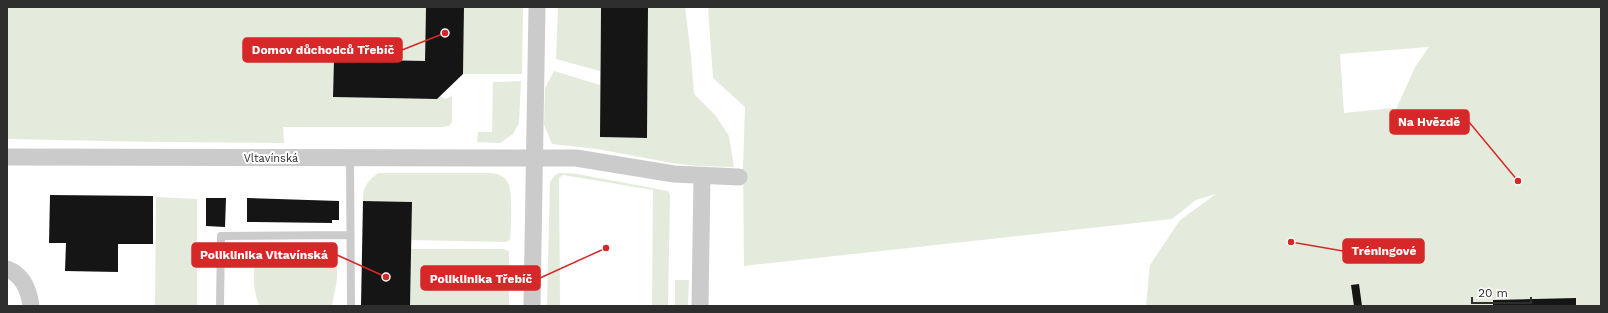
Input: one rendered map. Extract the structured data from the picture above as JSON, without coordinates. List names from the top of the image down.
{
  "streets": {
    "street": ["Vltavínská"]
  },
  "places": [
    "Domov důchodců Třebíč",
    "Na Hvězdě",
    "Tréningové",
    "Poliklinika Třebíč",
    "Poliklinika Vltavínská"
  ],
  "scale_bar": "20 m"
}
